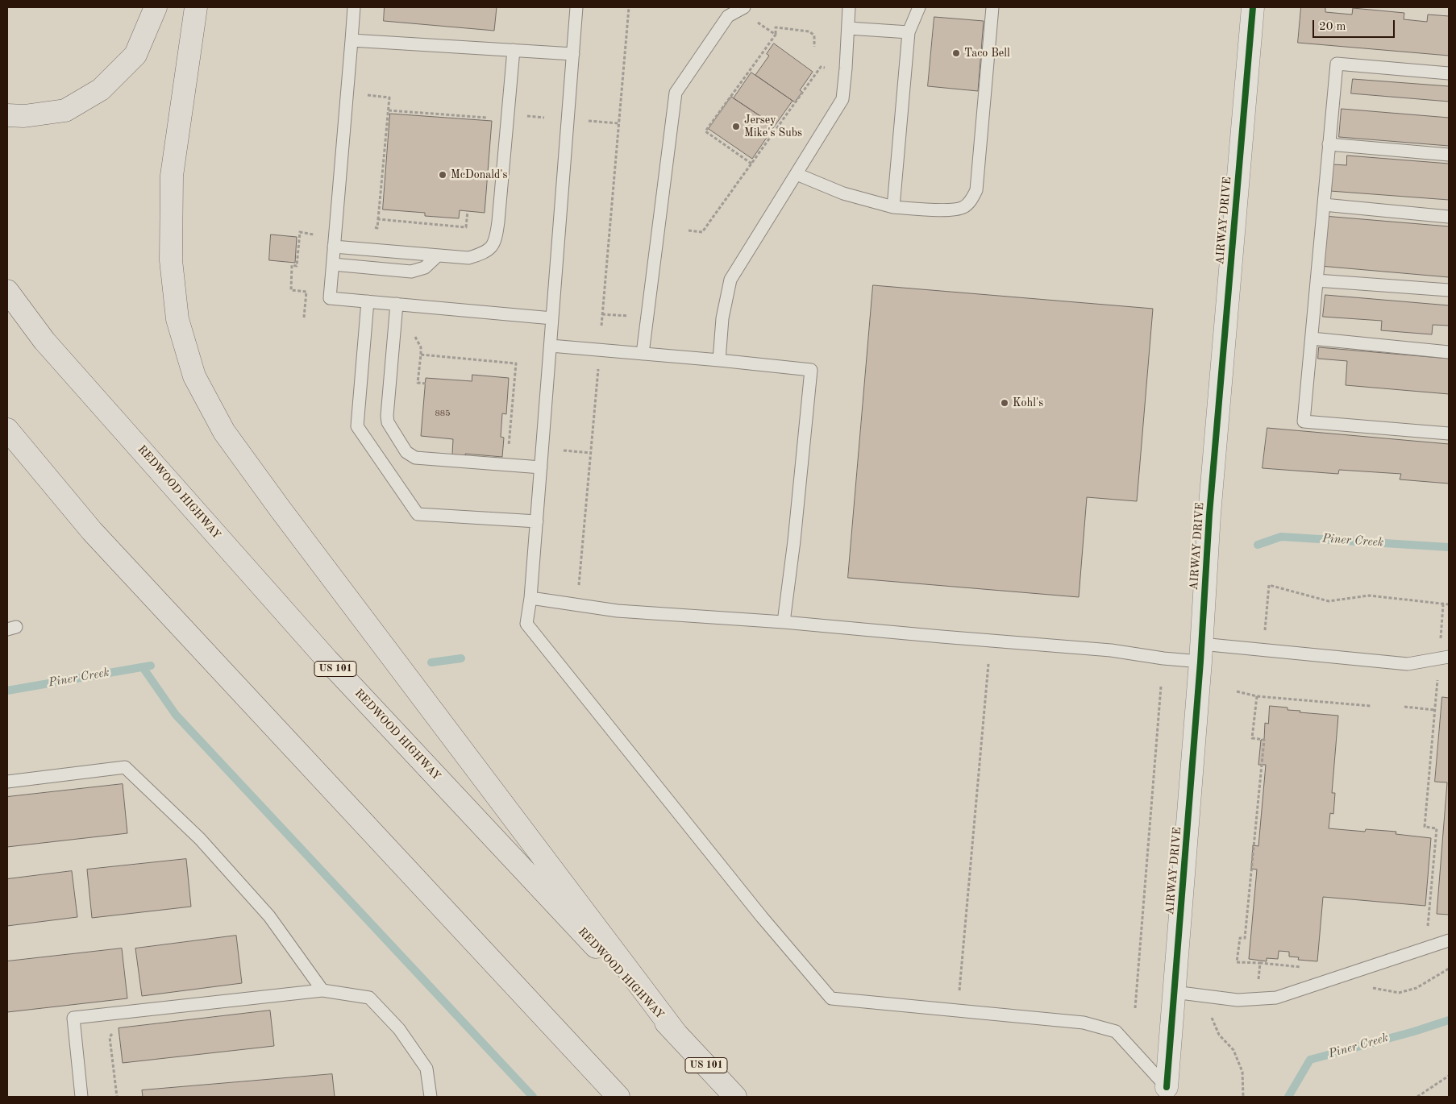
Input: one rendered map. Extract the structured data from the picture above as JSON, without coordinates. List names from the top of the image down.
{
  "streets": {
    "highway": ["REDWOOD HIGHWAY", "US 101"],
    "street": ["AIRWAY DRIVE"]
  },
  "water": ["Piner Creek"],
  "places": [
    "Taco Bell",
    "Jersey Mike's Subs",
    "McDonald's",
    "Kohl's"
  ],
  "house_numbers": ["885"],
  "scale_bar": "20 m"
}
